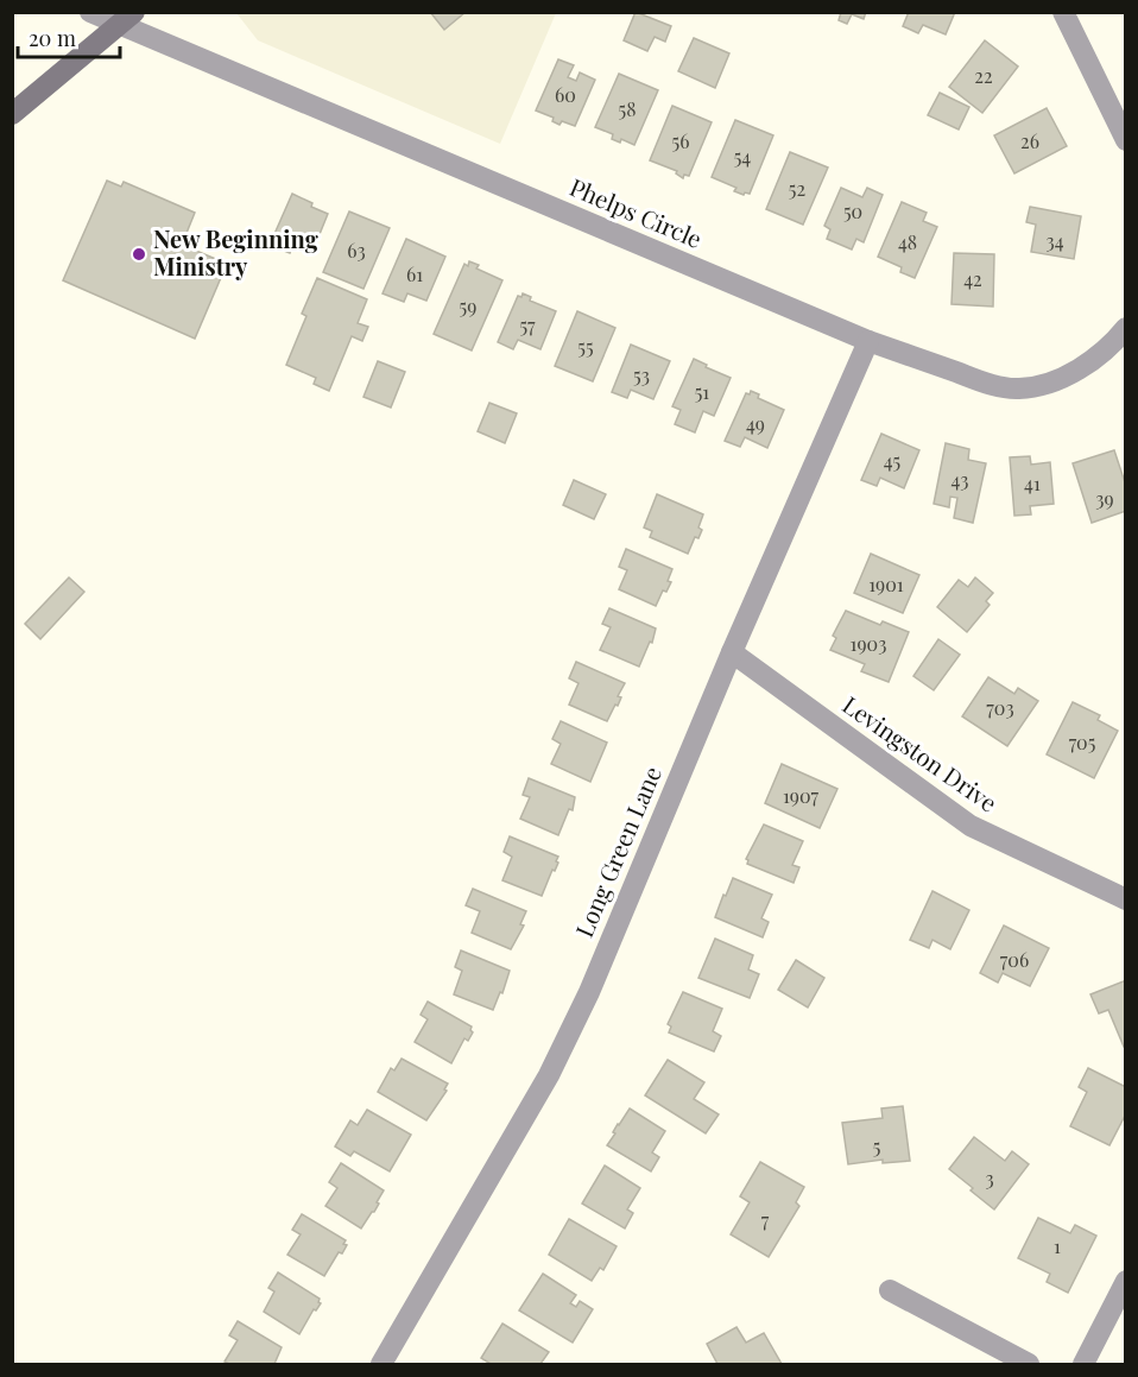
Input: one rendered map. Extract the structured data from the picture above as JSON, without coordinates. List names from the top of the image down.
{
  "streets": {
    "street": ["Phelps Circle", "Levingston Drive", "Long Green Lane"]
  },
  "crossings": [
    ["Phelps Circle", "Long Green Lane"],
    ["Levingston Drive", "Long Green Lane"]
  ],
  "places": ["New Beginning Ministry"],
  "house_numbers": [
    "22",
    "60",
    "58",
    "56",
    "26",
    "54",
    "52",
    "50",
    "34",
    "48",
    "63",
    "61",
    "42",
    "59",
    "57",
    "55",
    "53",
    "51",
    "49",
    "45",
    "43",
    "41",
    "39",
    "1901",
    "1903",
    "703",
    "705",
    "1907",
    "706",
    "5",
    "3",
    "7",
    "1"
  ],
  "scale_bar": "20 m"
}
